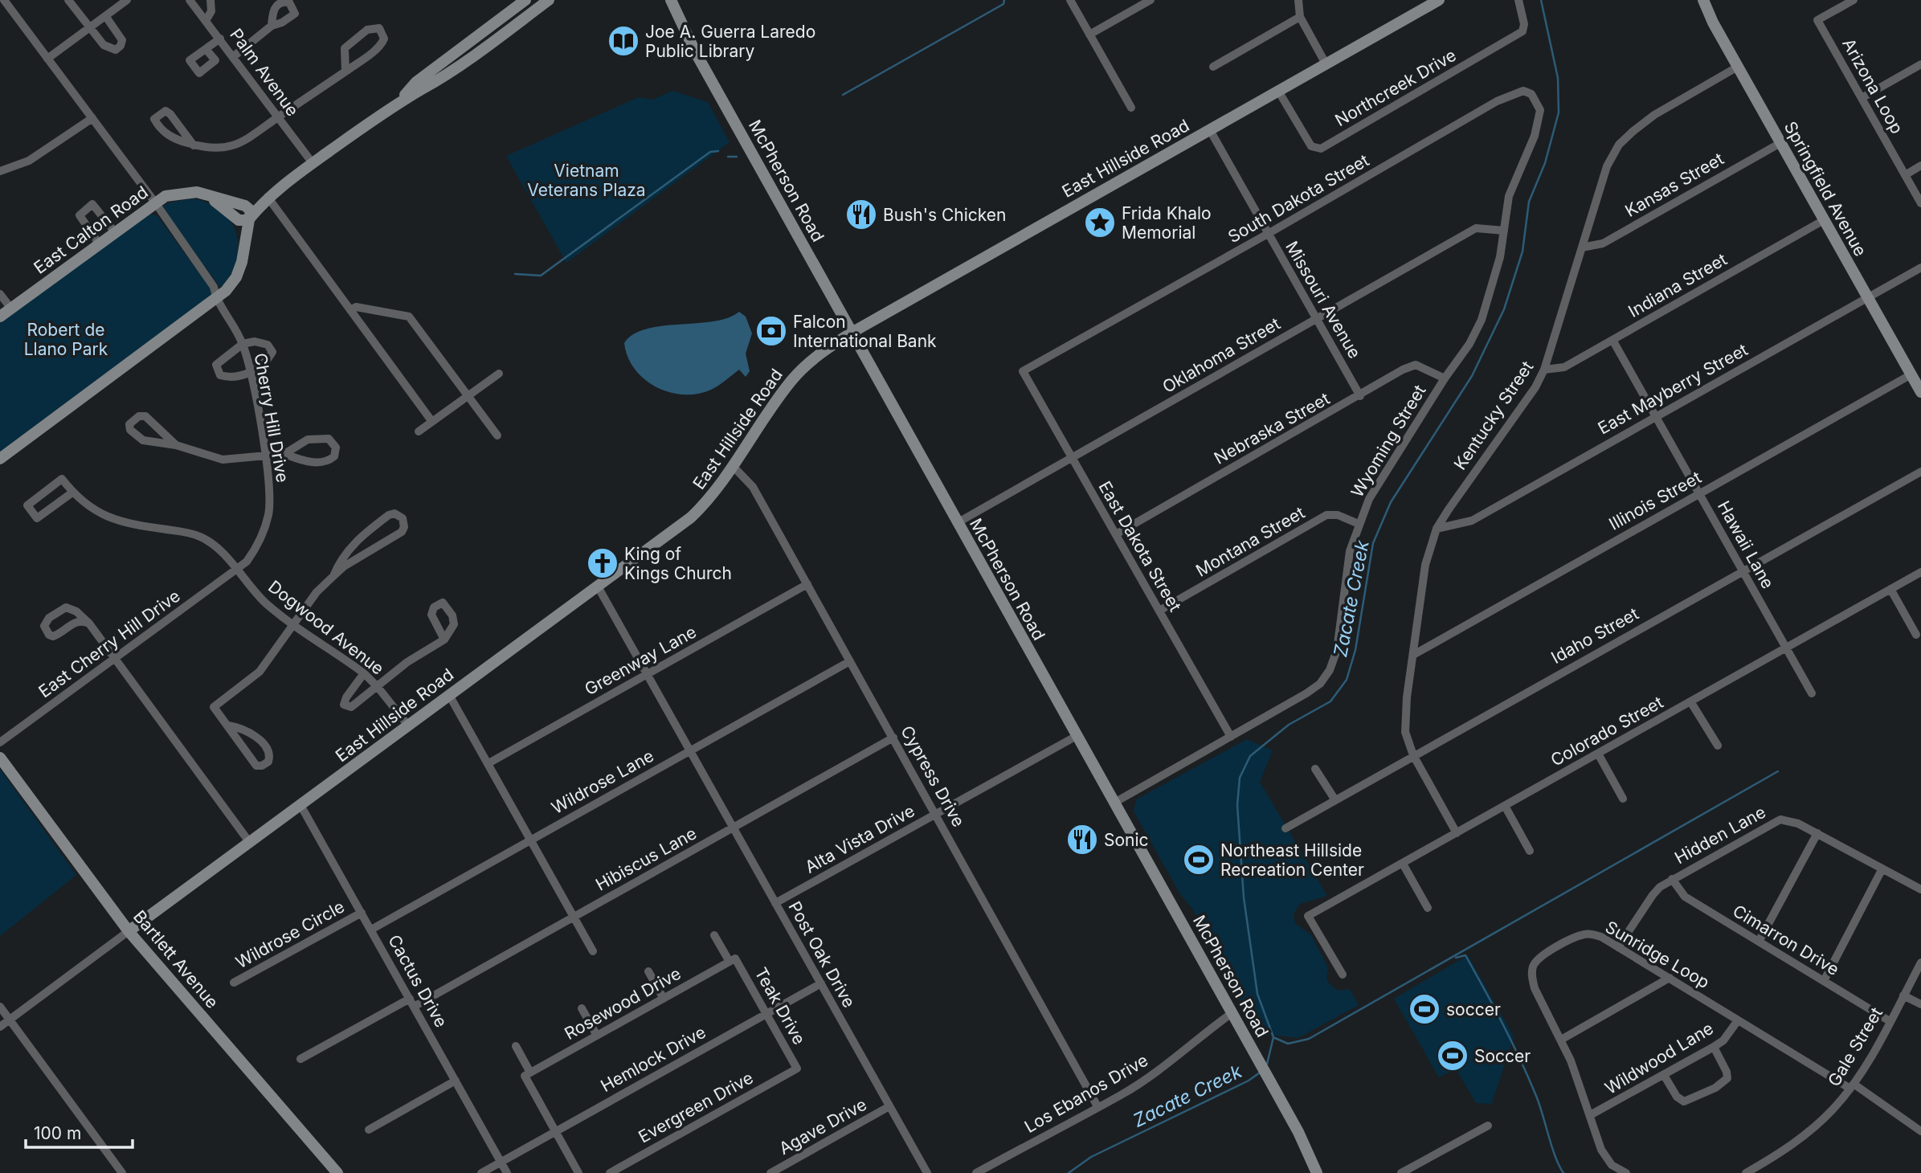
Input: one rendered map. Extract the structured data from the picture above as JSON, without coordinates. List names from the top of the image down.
{
  "streets": {
    "main road": [
      "East Hillside Road",
      "McPherson Road",
      "Springfield Avenue",
      "East Calton Road",
      "Bartlett Avenue"
    ],
    "street": [
      "Palm Avenue",
      "Arizona Loop",
      "Northcreek Drive",
      "Kansas Street",
      "South Dakota Street",
      "Indiana Street",
      "Missouri Avenue",
      "Oklahoma Street",
      "East Mayberry Street",
      "Kentucky Street",
      "Cherry Hill Drive",
      "Nebraska Street",
      "Wyoming Street",
      "Illinois Street",
      "Montana Street",
      "Hawaii Lane",
      "East Dakota Street",
      "Dogwood Avenue",
      "Idaho Street",
      "East Cherry Hill Drive",
      "Greenway Lane",
      "Colorado Street",
      "Cypress Drive",
      "Wildrose Lane",
      "Hidden Lane",
      "Alta Vista Drive",
      "Hibiscus Lane",
      "Wildrose Circle",
      "Cimarron Drive",
      "Post Oak Drive",
      "Sunridge Loop",
      "Cactus Drive",
      "Rosewood Drive",
      "Teak Drive",
      "Gale Street",
      "Wildwood Lane",
      "Hemlock Drive",
      "Los Ebanos Drive",
      "Evergreen Drive",
      "Agave Drive"
    ]
  },
  "crossings": [
    ["Palm Avenue", "East Calton Road"],
    ["Northcreek Drive", "East Hillside Road"],
    ["East Hillside Road", "McPherson Road"],
    ["East Hillside Road", "Missouri Avenue"],
    ["East Hillside Road", "Dogwood Avenue"],
    ["East Hillside Road", "Cypress Drive"],
    ["East Hillside Road", "Post Oak Drive"],
    ["East Hillside Road", "Bartlett Avenue"],
    ["East Hillside Road", "Cactus Drive"],
    ["McPherson Road", "Oklahoma Street"],
    ["McPherson Road", "Wyoming Street"],
    ["McPherson Road", "Alta Vista Drive"],
    ["McPherson Road", "Los Ebanos Drive"],
    ["Kansas Street", "Springfield Avenue"],
    ["Kansas Street", "Kentucky Street"],
    ["Springfield Avenue", "Indiana Street"],
    ["Springfield Avenue", "East Mayberry Street"],
    ["Springfield Avenue", "Kentucky Street"],
    ["Springfield Avenue", "Illinois Street"],
    ["South Dakota Street", "Missouri Avenue"],
    ["South Dakota Street", "Wyoming Street"],
    ["South Dakota Street", "East Dakota Street"],
    ["East Calton Road", "Cherry Hill Drive"],
    ["Indiana Street", "Kentucky Street"],
    ["Indiana Street", "Hawaii Lane"],
    ["Missouri Avenue", "Oklahoma Street"],
    ["Missouri Avenue", "Nebraska Street"],
    ["Oklahoma Street", "Wyoming Street"],
    ["Oklahoma Street", "East Dakota Street"],
    ["East Mayberry Street", "Kentucky Street"],
    ["East Mayberry Street", "Hawaii Lane"],
    ["Kentucky Street", "Illinois Street"],
    ["Kentucky Street", "Idaho Street"],
    ["Kentucky Street", "Colorado Street"],
    ["Cherry Hill Drive", "Dogwood Avenue"],
    ["Cherry Hill Drive", "East Cherry Hill Drive"],
    ["Nebraska Street", "Wyoming Street"],
    ["Nebraska Street", "East Dakota Street"],
    ["Wyoming Street", "Montana Street"],
    ["Wyoming Street", "East Dakota Street"],
    ["Illinois Street", "Hawaii Lane"],
    ["Montana Street", "East Dakota Street"],
    ["Hawaii Lane", "Idaho Street"],
    ["Hawaii Lane", "Colorado Street"],
    ["Dogwood Avenue", "East Cherry Hill Drive"],
    ["Greenway Lane", "Cypress Drive"],
    ["Greenway Lane", "Post Oak Drive"],
    ["Cypress Drive", "Wildrose Lane"],
    ["Cypress Drive", "Alta Vista Drive"],
    ["Cypress Drive", "Hibiscus Lane"],
    ["Cypress Drive", "Los Ebanos Drive"],
    ["Wildrose Lane", "Post Oak Drive"],
    ["Wildrose Lane", "Cactus Drive"],
    ["Hidden Lane", "Cimarron Drive"],
    ["Hidden Lane", "Sunridge Loop"],
    ["Alta Vista Drive", "Post Oak Drive"],
    ["Hibiscus Lane", "Post Oak Drive"],
    ["Hibiscus Lane", "Cactus Drive"],
    ["Wildrose Circle", "Cactus Drive"],
    ["Cimarron Drive", "Gale Street"],
    ["Post Oak Drive", "Hemlock Drive"],
    ["Post Oak Drive", "Agave Drive"],
    ["Sunridge Loop", "Gale Street"],
    ["Sunridge Loop", "Wildwood Lane"],
    ["Cactus Drive", "Hemlock Drive"],
    ["Rosewood Drive", "Teak Drive"],
    ["Teak Drive", "Hemlock Drive"],
    ["Teak Drive", "Evergreen Drive"]
  ],
  "water": ["Zacate Creek"],
  "parks": ["Vietnam Veterans Plaza", "Robert de Llano Park"],
  "places": {
    "library": ["Joe A. Guerra Laredo Public Library"],
    "restaurant": ["Bush's Chicken", "Sonic"],
    "place": ["Frida Khalo Memorial"],
    "bank": ["Falcon International Bank"],
    "church": ["King of Kings Church"],
    "sports": ["Northeast Hillside Recreation Center", "soccer", "Soccer"]
  },
  "scale_bar": "100 m"
}
